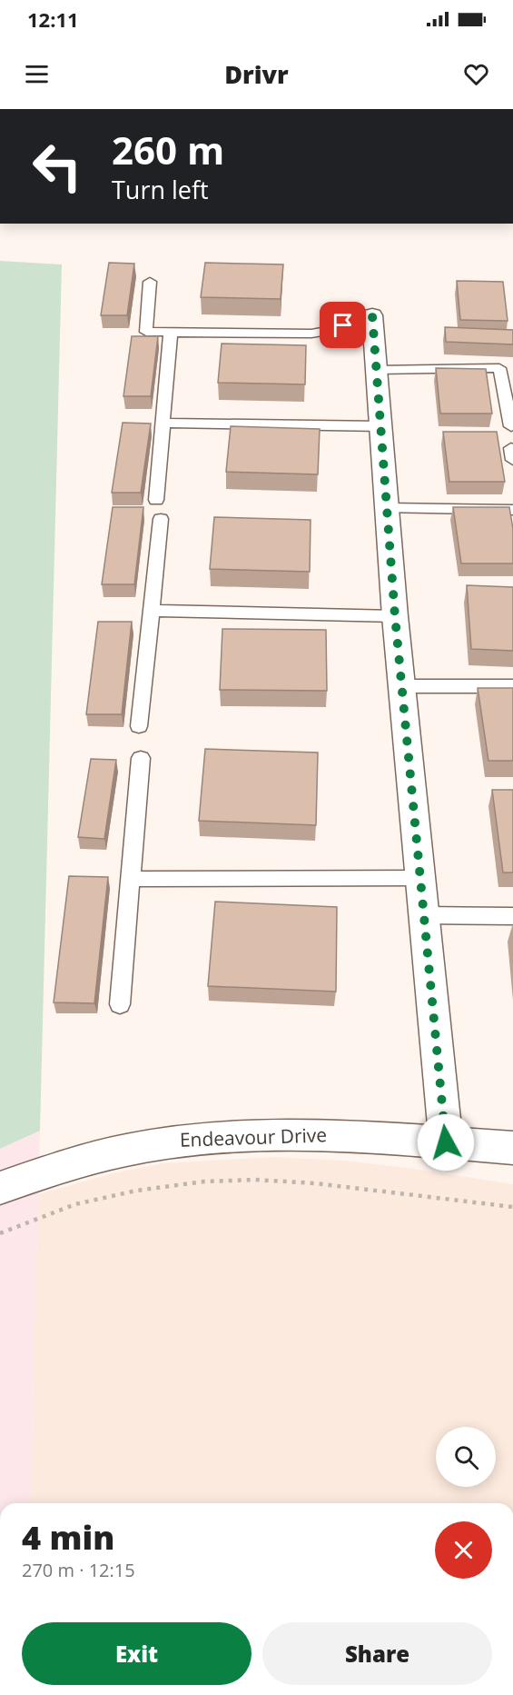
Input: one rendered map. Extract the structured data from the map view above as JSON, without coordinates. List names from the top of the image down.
{
  "streets": {
    "street": ["Endeavour Drive"]
  },
  "page": {
    "status": "12:11",
    "header": "Drivr",
    "turn": ["260 m", "Turn left"],
    "heading": ["4 min", "270 m · 12:15"],
    "buttons": ["Exit", "Share"]
  }
}
